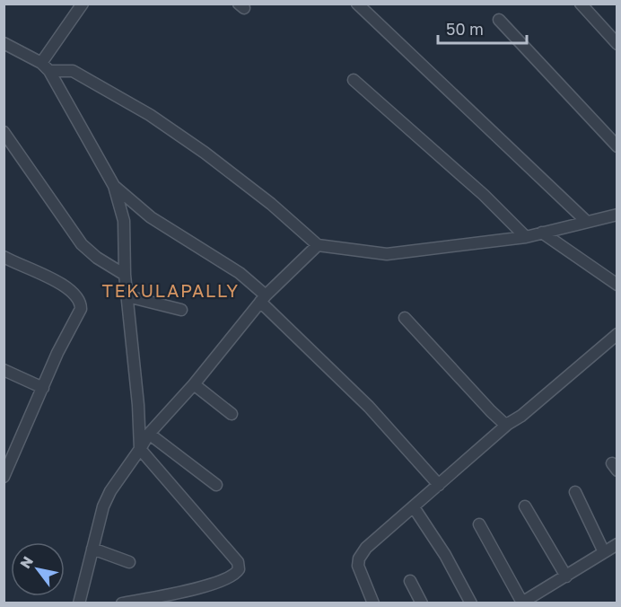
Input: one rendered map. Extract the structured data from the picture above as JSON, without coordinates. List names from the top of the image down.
{
  "districts": ["TEKULAPALLY"],
  "scale_bar": "50 m",
  "north": "top left"
}
